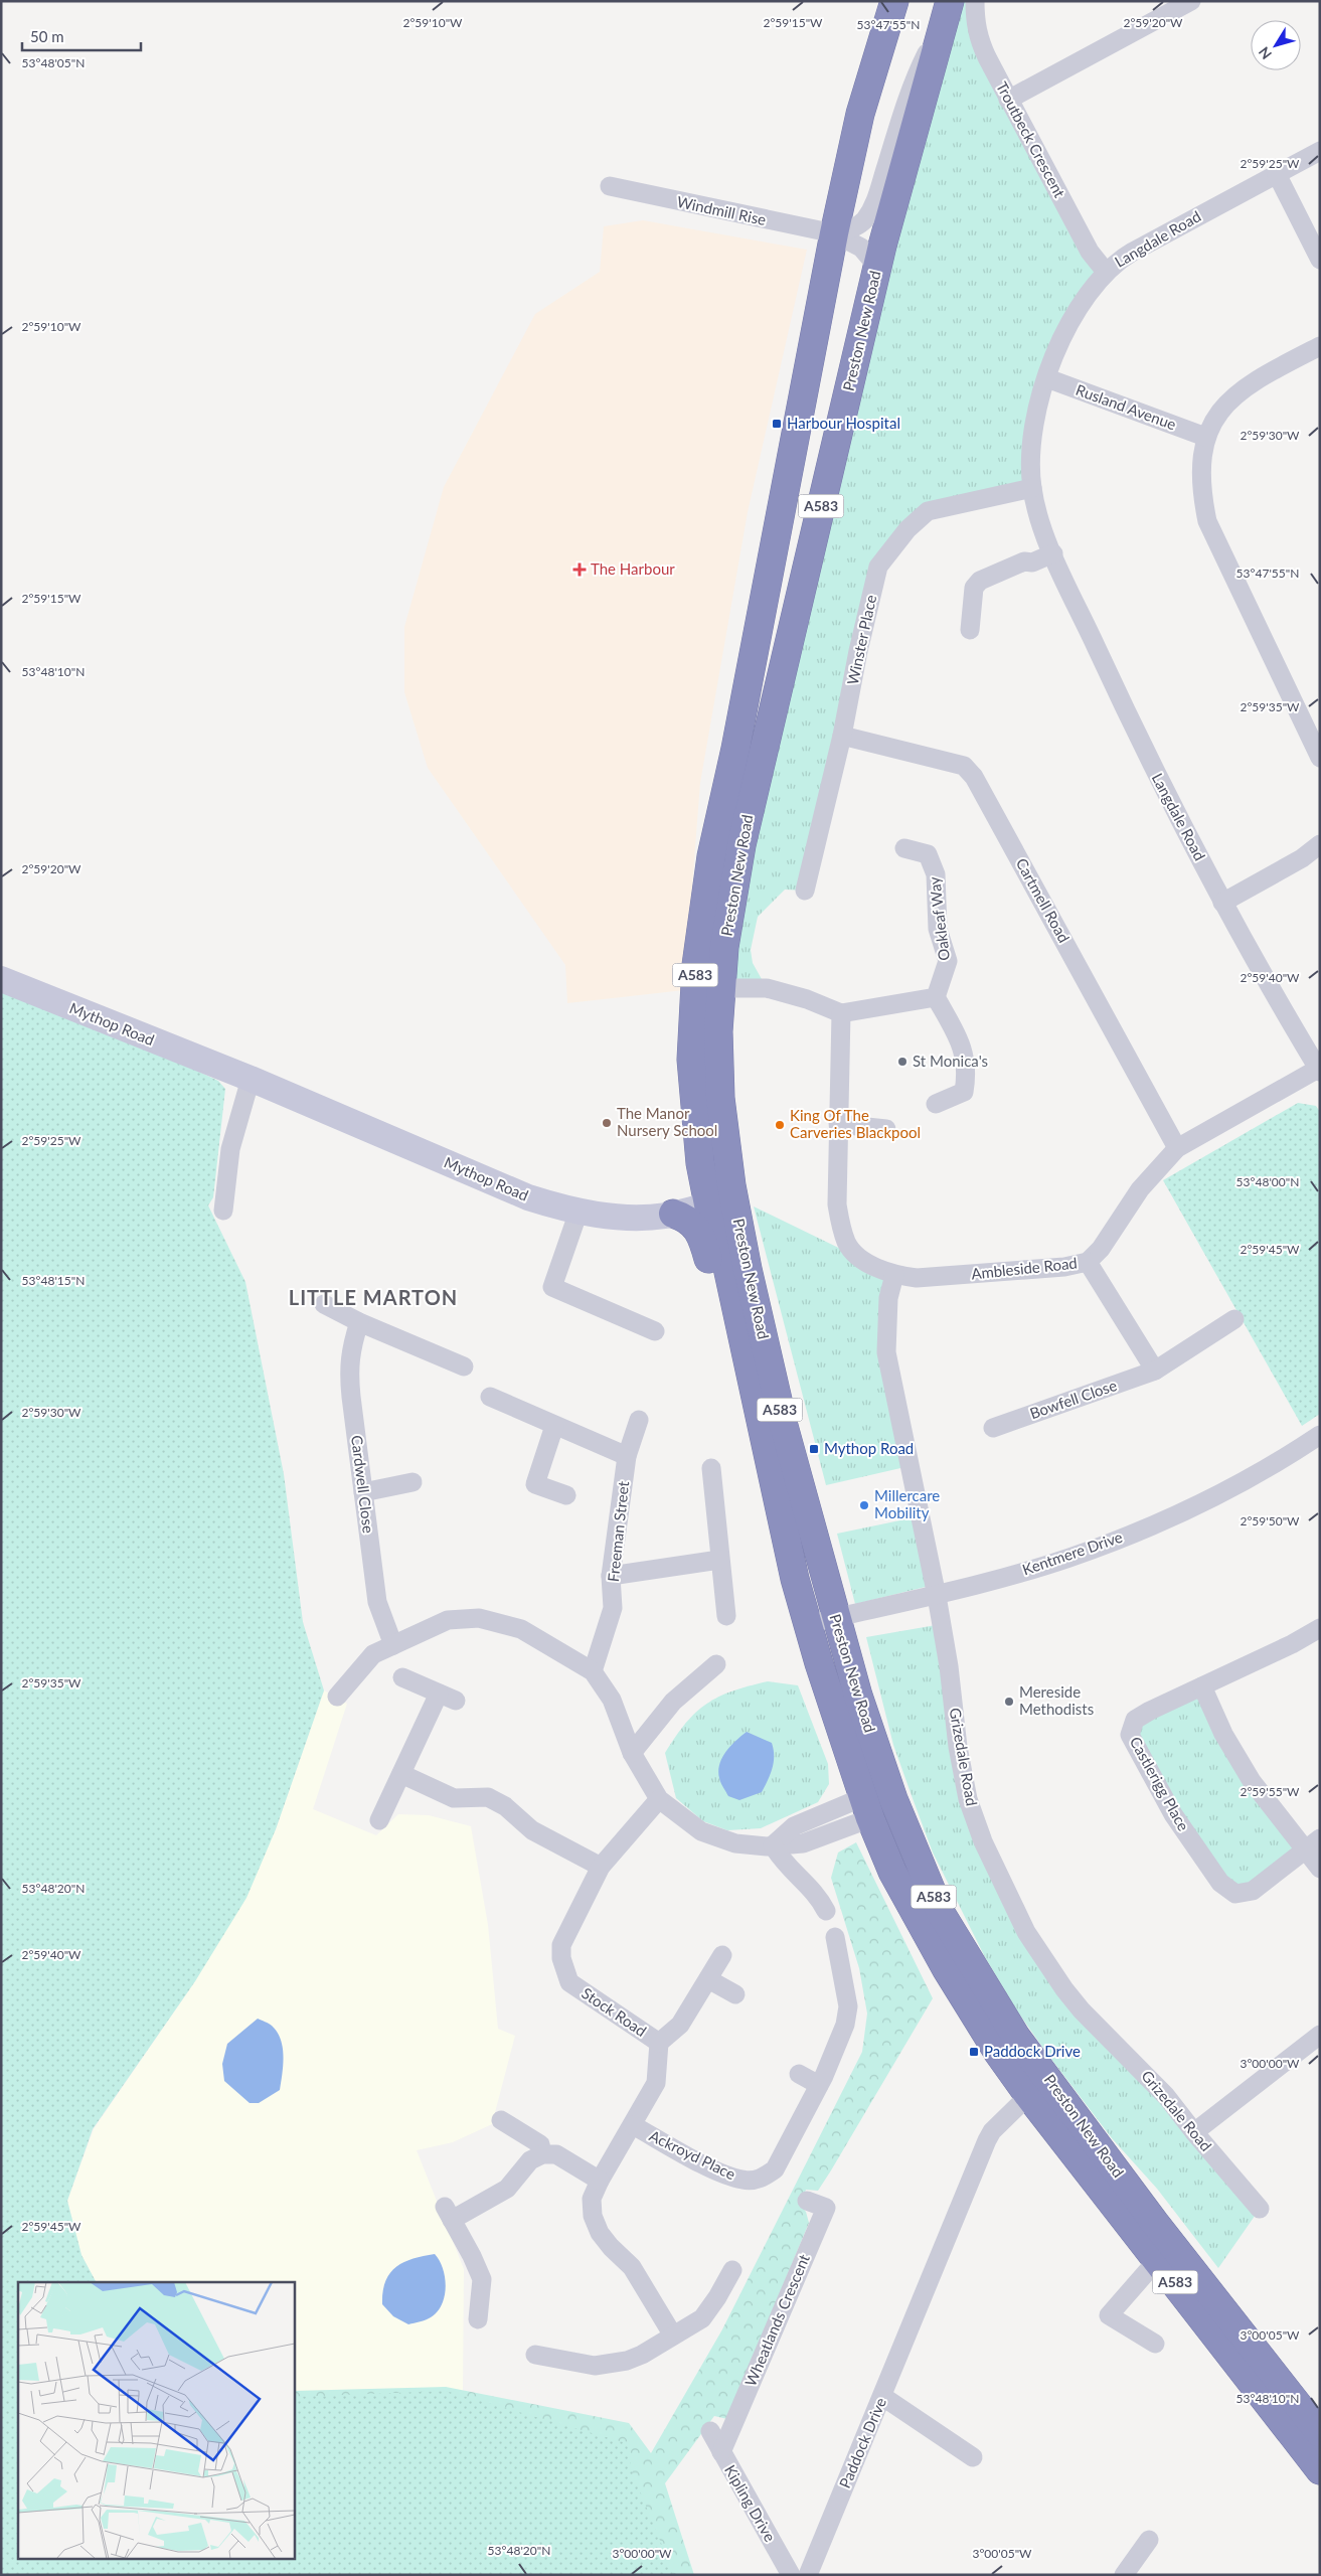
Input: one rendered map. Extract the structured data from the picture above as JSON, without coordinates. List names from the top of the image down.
{
  "streets": {
    "highway": ["Preston New Road", "A583"],
    "street": [
      "Troutbeck Crescent",
      "Windmill Rise",
      "Langdale Road",
      "Rusland Avenue",
      "Winster Place",
      "Cartmell Road",
      "Oakleaf Way",
      "Mythop Road",
      "Ambleside Road",
      "Bowfell Close",
      "Cardwell Close",
      "Freeman Street",
      "Kentmere Drive",
      "Grizedale Road",
      "Castlerigg Place",
      "Stock Road",
      "Ackroyd Place",
      "Wheatlands Crescent",
      "Paddock Drive",
      "Kipling Drive"
    ]
  },
  "crossings": [
    ["Troutbeck Crescent", "Langdale Road"],
    ["Windmill Rise", "Preston New Road"],
    ["Langdale Road", "Rusland Avenue"],
    ["Langdale Road", "Winster Place"],
    ["Langdale Road", "Ambleside Road"],
    ["Preston New Road", "A583"],
    ["Preston New Road", "Mythop Road"],
    ["Preston New Road", "Kentmere Drive"],
    ["Preston New Road", "Paddock Drive"],
    ["A583", "Mythop Road"],
    ["Winster Place", "Cartmell Road"],
    ["Cartmell Road", "Ambleside Road"],
    ["Ambleside Road", "Grizedale Road"],
    ["Kentmere Drive", "Grizedale Road"],
    ["Stock Road", "Ackroyd Place"],
    ["Wheatlands Crescent", "Kipling Drive"]
  ],
  "districts": ["LITTLE MARTON"],
  "places": {
    "transit": ["Harbour Hospital", "Mythop Road", "Paddock Drive"],
    "health": ["The Harbour"],
    "other": [
      "St Monica's",
      "The Manor Nursery School",
      "King Of The Carveries Blackpool",
      "Millercare Mobility",
      "Mereside Methodists"
    ]
  },
  "scale_bar": "50 m",
  "north": "bottom left",
  "coordinates": [
    "2°59'10\"W",
    "2°59'15\"W",
    "2°59'20\"W",
    "53°47'55\"N",
    "53°48'05\"N",
    "2°59'25\"W",
    "2°59'30\"W",
    "53°48'10\"N",
    "2°59'35\"W",
    "2°59'40\"W",
    "53°48'00\"N",
    "2°59'45\"W",
    "53°48'15\"N",
    "2°59'50\"W",
    "2°59'55\"W",
    "53°48'20\"N",
    "3°00'00\"W",
    "3°00'05\"W"
  ]
}
